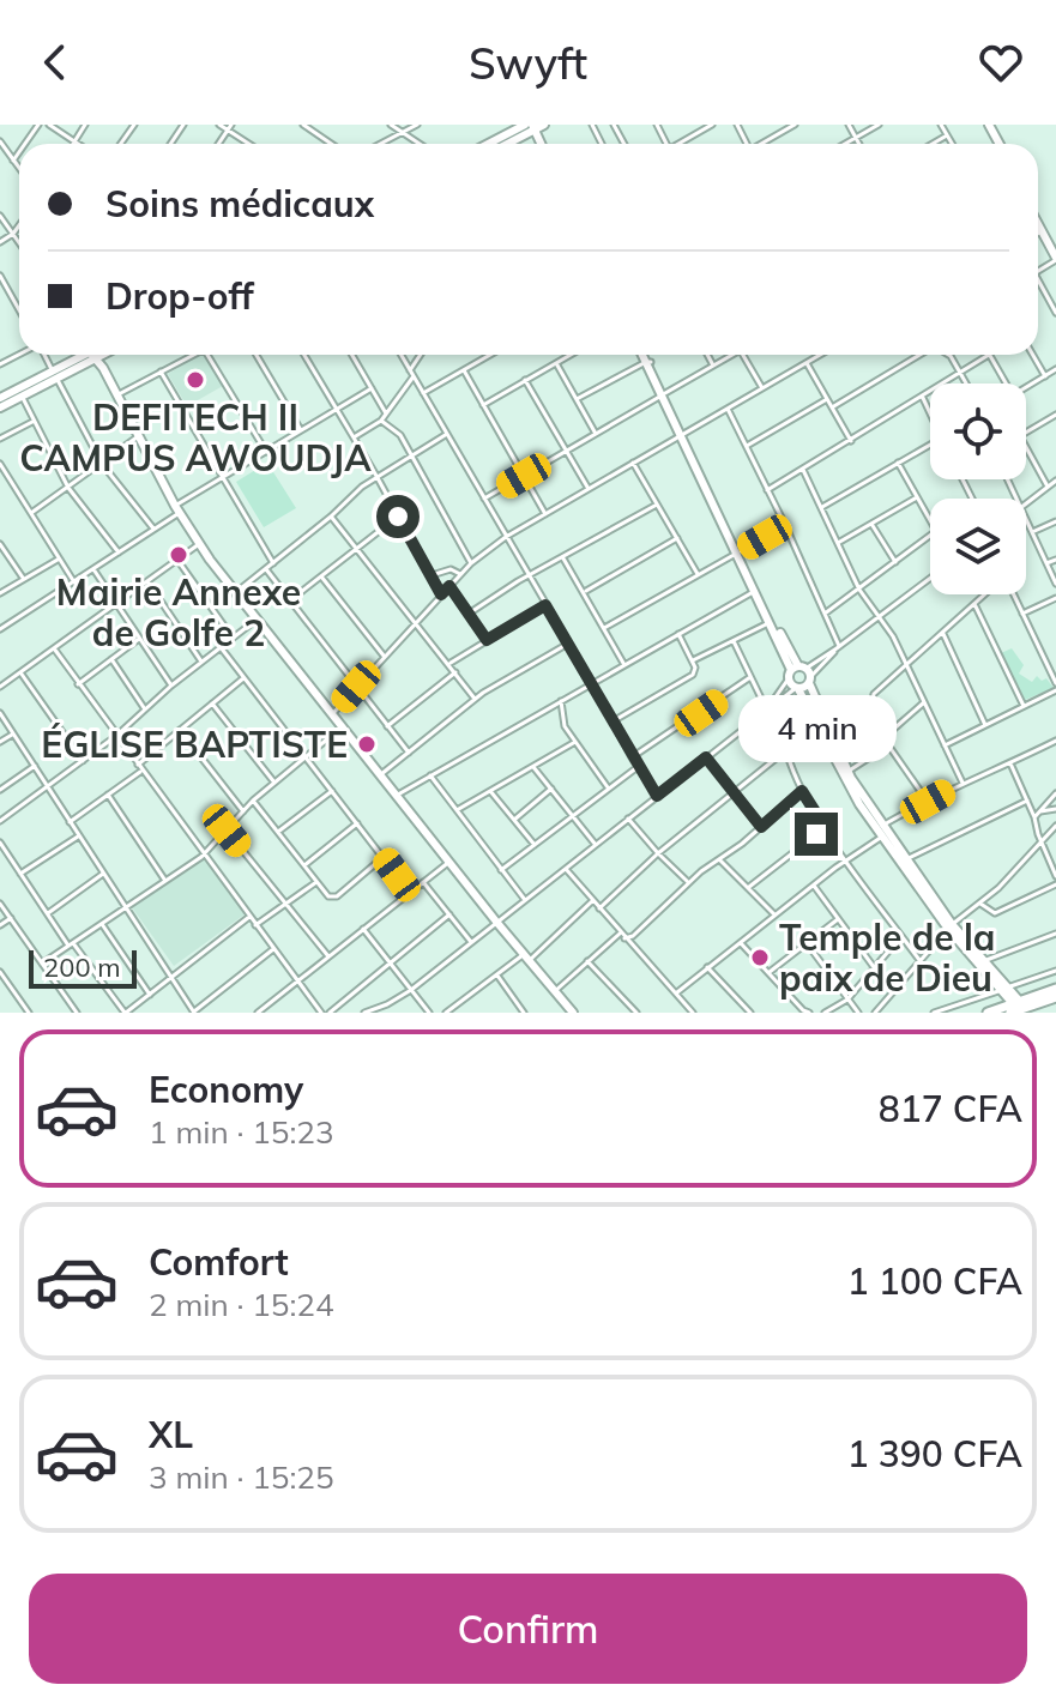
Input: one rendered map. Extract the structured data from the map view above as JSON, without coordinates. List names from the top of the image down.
{
  "places": [
    "DEFITECH II CAMPUS AWOUDJA",
    "Mairie Annexe de Golfe 2",
    "ÉGLISE BAPTISTE",
    "Temple de la paix de Dieu"
  ],
  "scale_bar": "200 m",
  "page": {
    "header": "Swyft",
    "banner": ["Soins médicaux", "Drop-off"],
    "bubble": "4 min",
    "scale": "200 m",
    "list": [
      {
        "name": "Economy",
        "note": "1 min · 15:23",
        "value": "817 CFA"
      },
      {
        "name": "Comfort",
        "note": "2 min · 15:24",
        "value": "1 100 CFA"
      },
      {
        "name": "XL",
        "note": "3 min · 15:25",
        "value": "1 390 CFA"
      }
    ],
    "buttons": "Confirm"
  }
}
